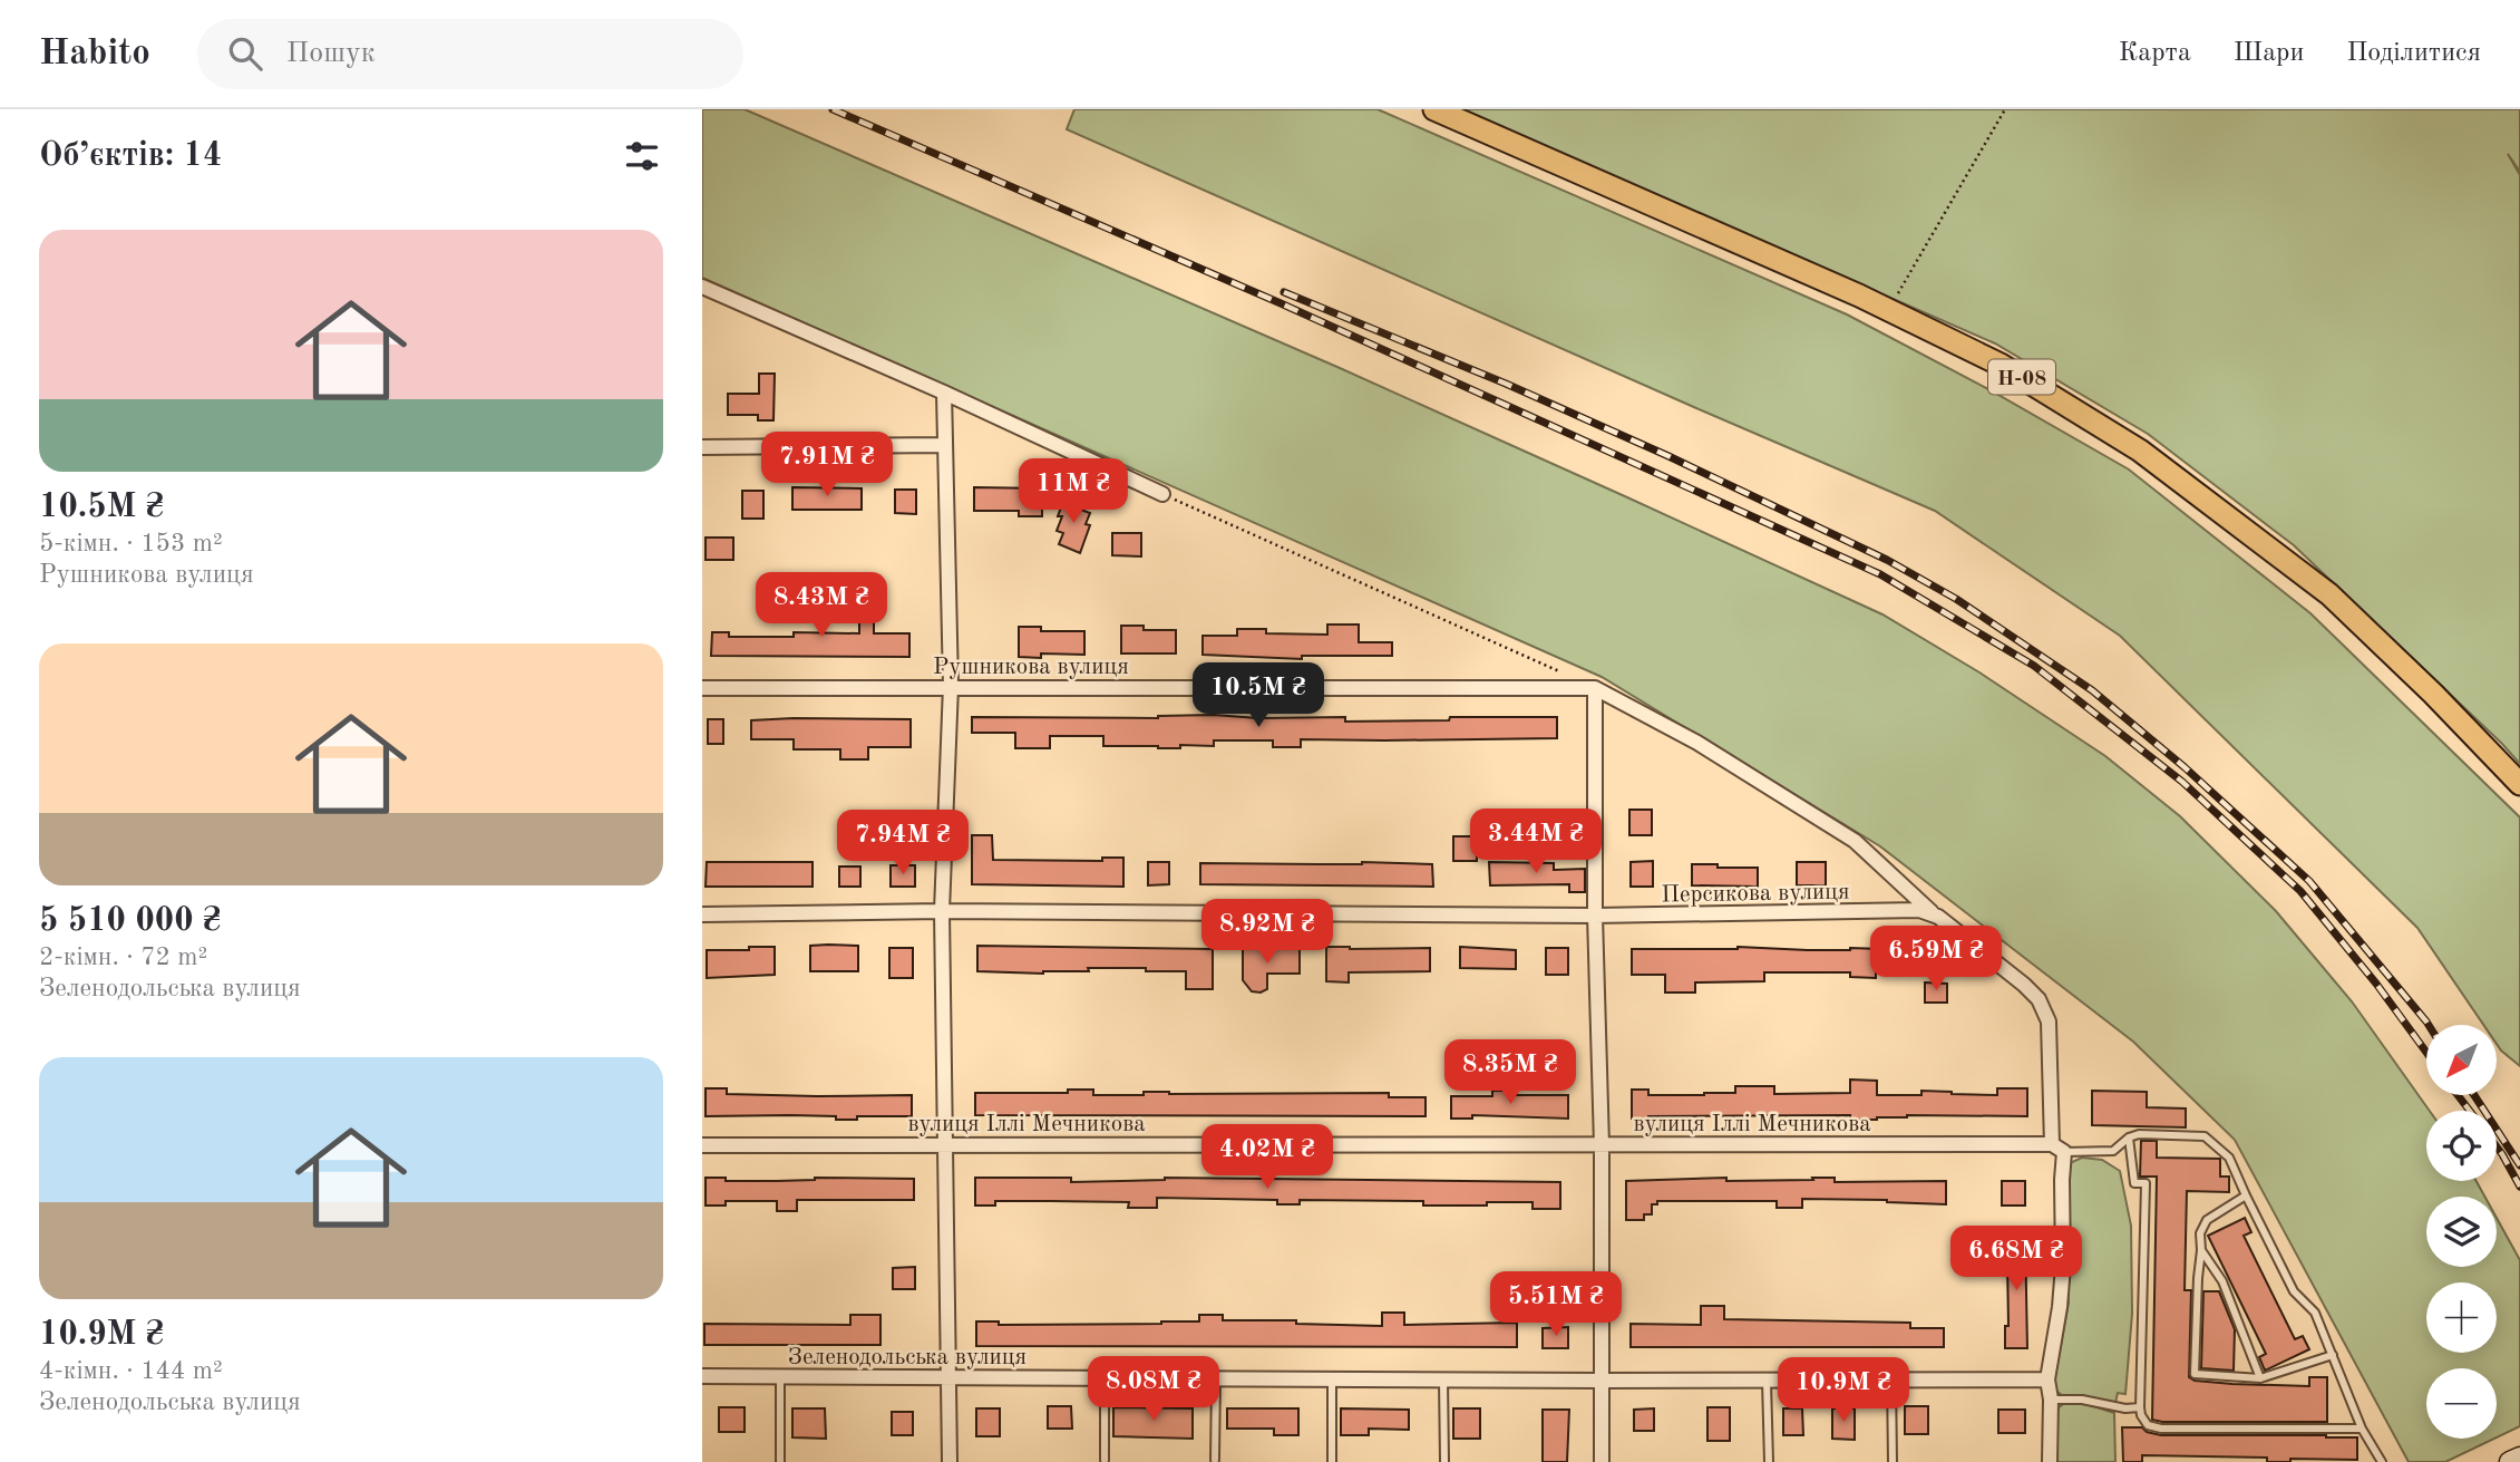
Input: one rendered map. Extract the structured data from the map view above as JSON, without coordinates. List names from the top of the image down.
{
  "streets": {
    "main road": ["Н-08"],
    "street": [
      "Рушникова вулиця",
      "Персикова вулиця",
      "вулиця Іллі Мечникова",
      "Зеленодольська вулиця"
    ]
  },
  "north": "bottom left",
  "page": {
    "header": "Habito",
    "search": "Пошук",
    "nav": ["Карта", "Шари", "Поділитися"],
    "heading": "Об’єктів: 14",
    "list": [
      {
        "name": "10.5M ₴",
        "note": "5-кімн. · 153 m² · Рушникова вулиця"
      },
      {
        "name": "5 510 000 ₴",
        "note": "2-кімн. · 72 m² · Зеленодольська вулиця"
      },
      {
        "name": "10.9M ₴",
        "note": "4-кімн. · 144 m² · Зеленодольська вулиця"
      }
    ],
    "price": [
      "7.91M ₴",
      "11M ₴",
      "8.43M ₴",
      "10.5M ₴",
      "3.44M ₴",
      "7.94M ₴",
      "8.92M ₴",
      "6.59M ₴",
      "8.35M ₴",
      "4.02M ₴",
      "6.68M ₴",
      "5.51M ₴",
      "8.08M ₴",
      "10.9M ₴"
    ],
    "map_buttons": ["+", "−"]
  }
}
